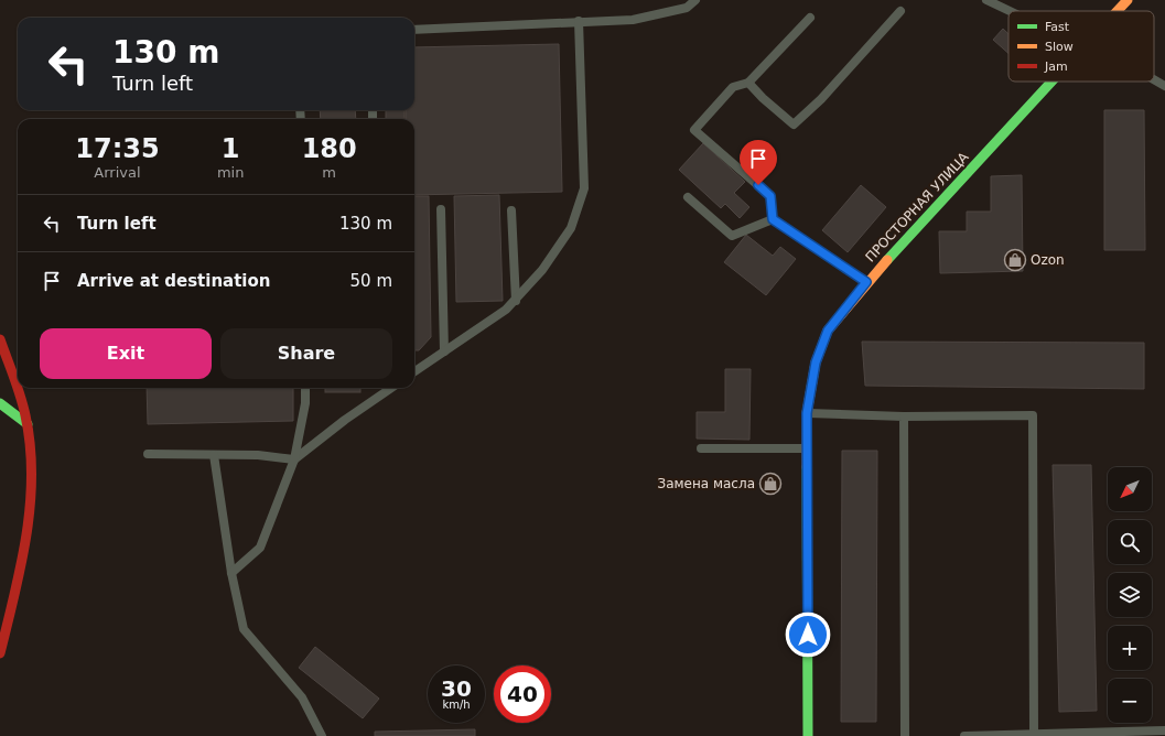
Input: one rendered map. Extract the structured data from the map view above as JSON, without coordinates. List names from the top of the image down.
{
  "streets": {
    "street": ["ПРОСТОРНАЯ УЛИЦА"]
  },
  "places": {
    "shop": ["Ozon", "Замена масла"]
  },
  "legend": ["Fast", "Slow", "Jam"],
  "north": "bottom left",
  "page": {
    "turn": ["130 m", "Turn left"],
    "eta": [
      "17:35",
      "Arrival",
      "1",
      "min",
      "180",
      "m"
    ],
    "list": [
      {
        "name": "Turn left",
        "value": "130 m"
      },
      {
        "name": "Arrive at destination",
        "value": "50 m"
      }
    ],
    "buttons": ["Exit", "Share"],
    "map_buttons": ["+", "−"],
    "speed": "30 km/h",
    "limit": "40"
  }
}
